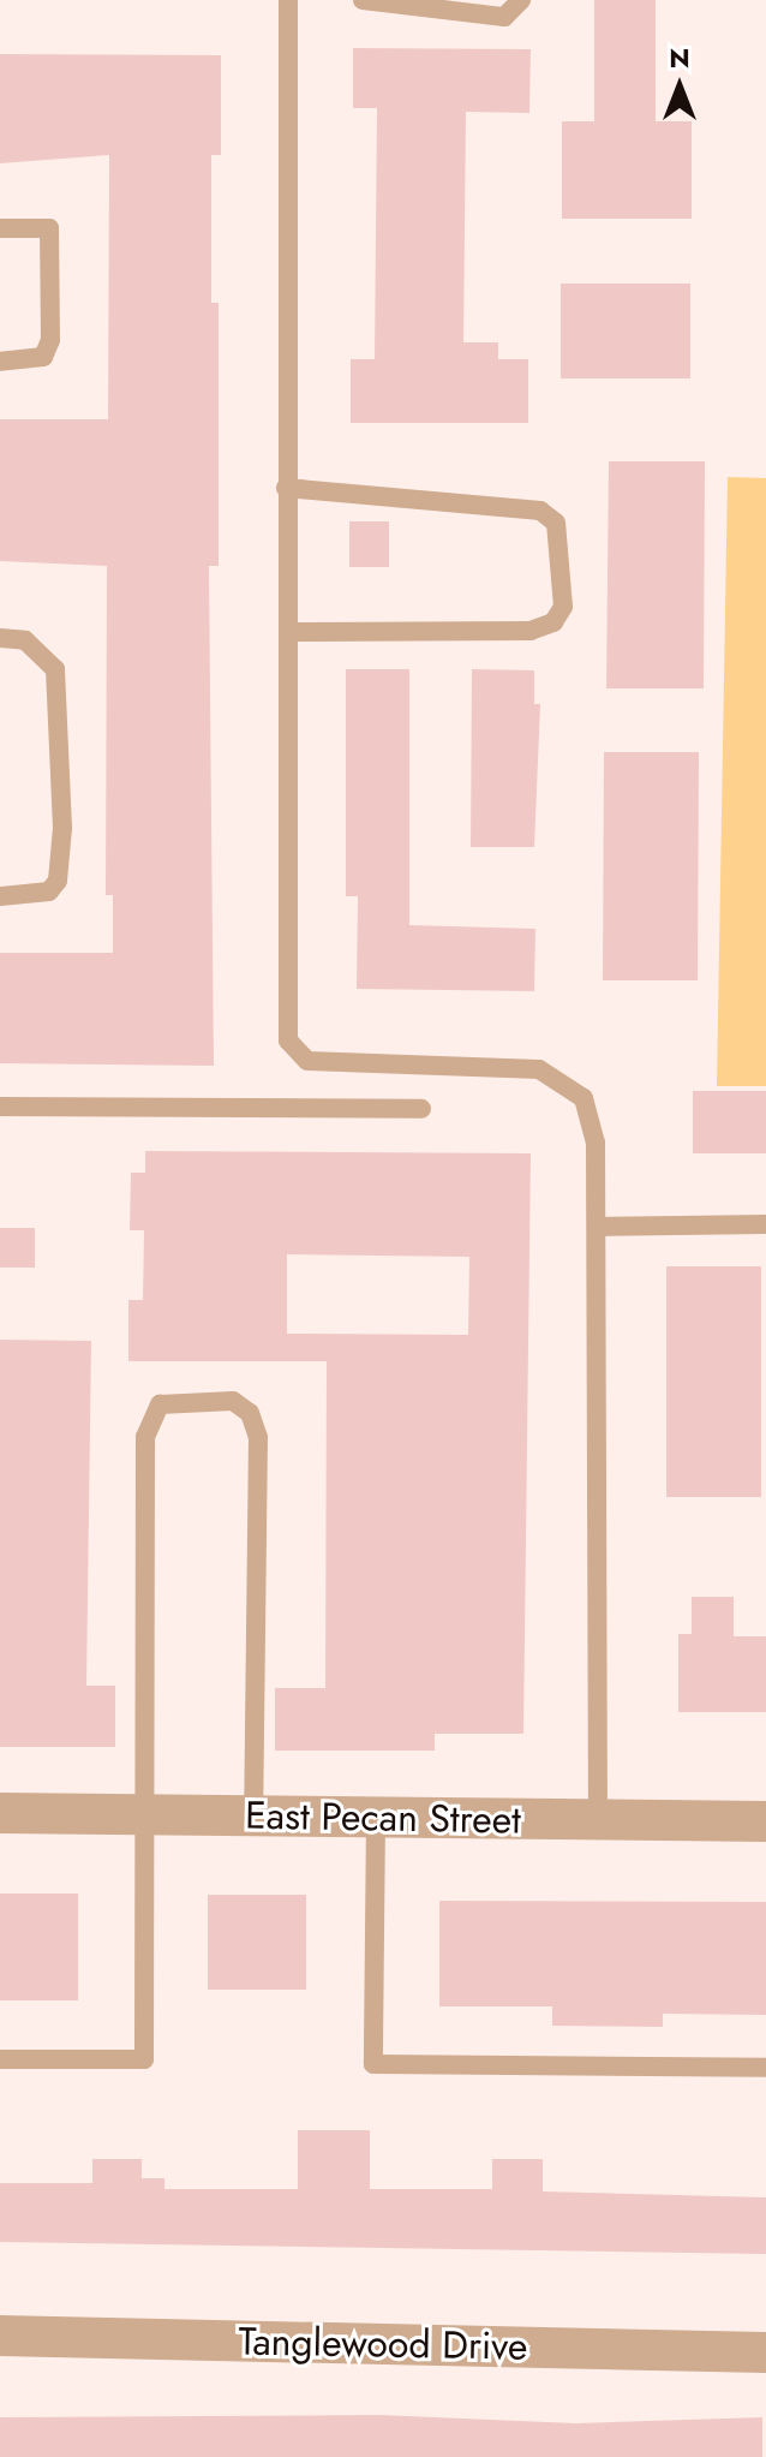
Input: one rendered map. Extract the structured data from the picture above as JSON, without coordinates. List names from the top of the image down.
{
  "streets": {
    "street": ["East Pecan Street", "Tanglewood Drive"]
  },
  "north": "top"
}
